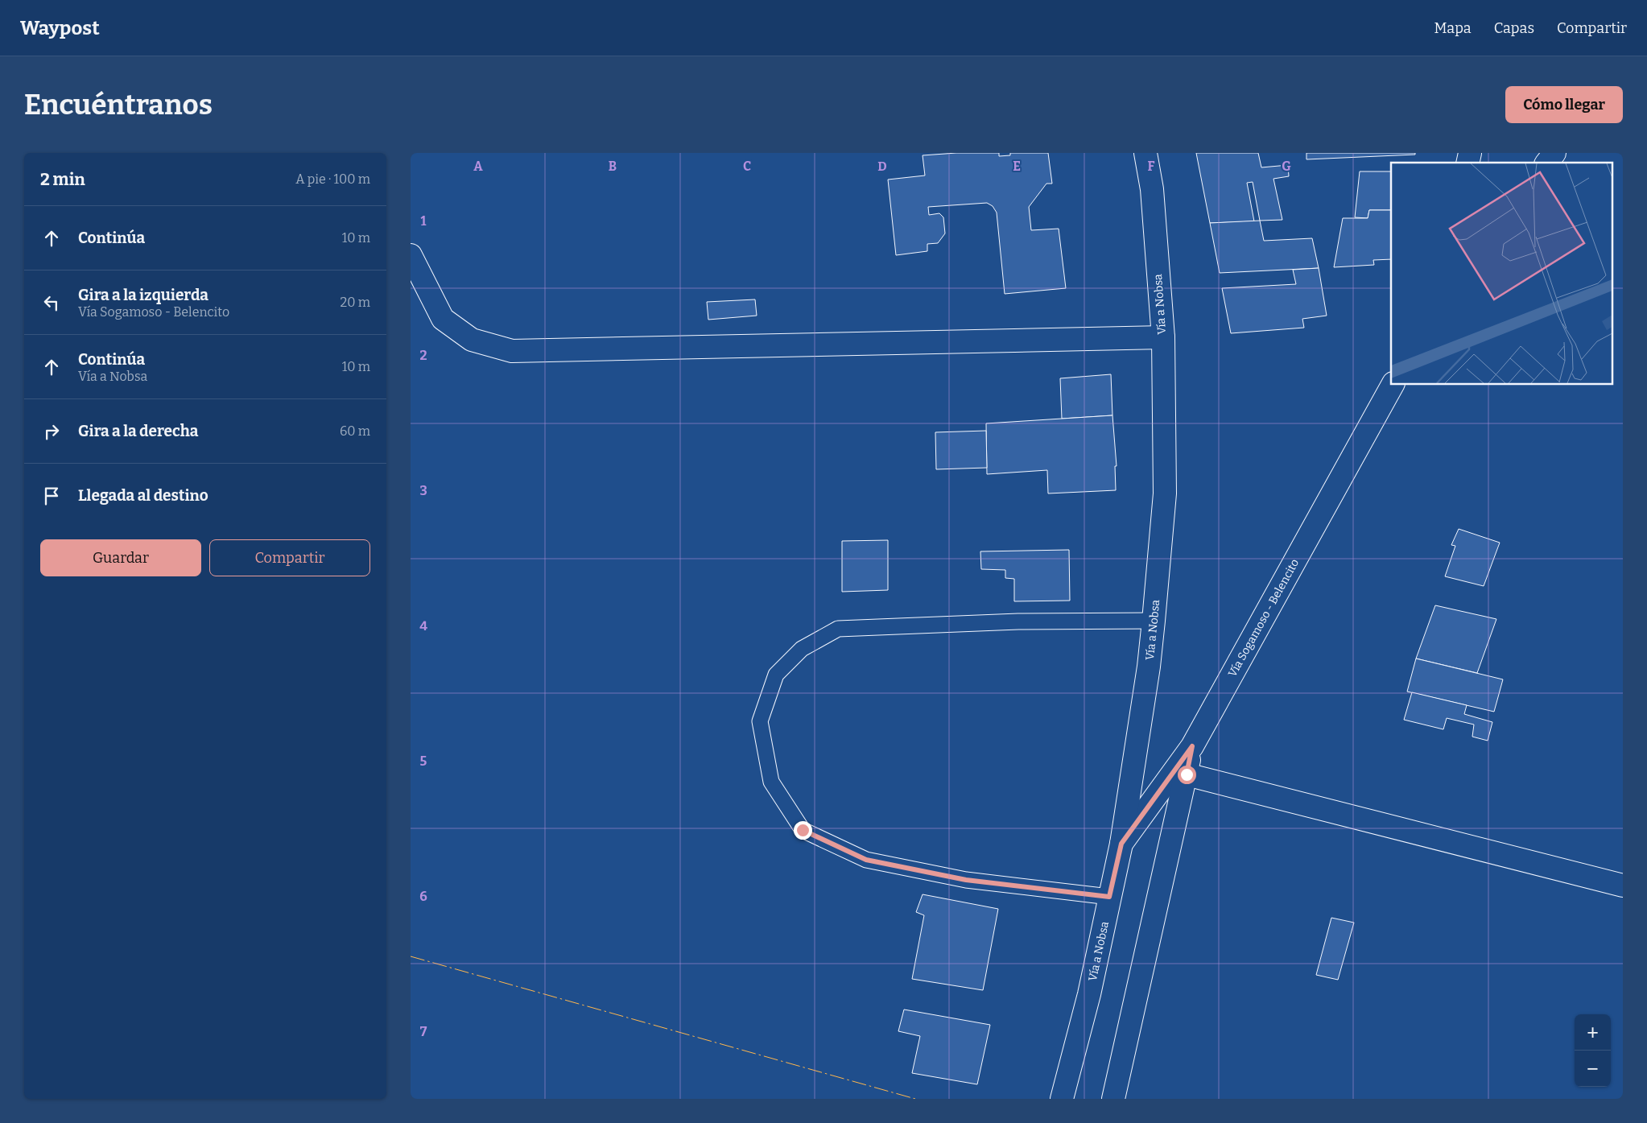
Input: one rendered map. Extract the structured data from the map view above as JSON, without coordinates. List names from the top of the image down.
{
  "streets": {
    "street": ["Vía a Nobsa", "Vía Sogamoso - Belencito"]
  },
  "crossings": [
    ["Vía a Nobsa", "Vía Sogamoso - Belencito"]
  ],
  "page": {
    "header": "Waypost",
    "nav": ["Mapa", "Capas", "Compartir"],
    "buttons": [
      "Cómo llegar",
      ["Guardar", "Compartir"]
    ],
    "title": "Encuéntranos",
    "heading": ["2 min", "A pie · 100 m"],
    "list": [
      ["Continúa", "10 m"],
      ["Gira a la izquierda", "Vía Sogamoso - Belencito", "20 m"],
      ["Continúa", "Vía a Nobsa", "10 m"],
      ["Gira a la derecha", "60 m"],
      "Llegada al destino"
    ],
    "map_buttons": ["+", "−"]
  },
  "grid": {
    "columns": [
      "A",
      "B",
      "C",
      "D",
      "E",
      "F",
      "G"
    ],
    "rows": [
      "1",
      "2",
      "3",
      "4",
      "5",
      "6",
      "7"
    ]
  }
}
